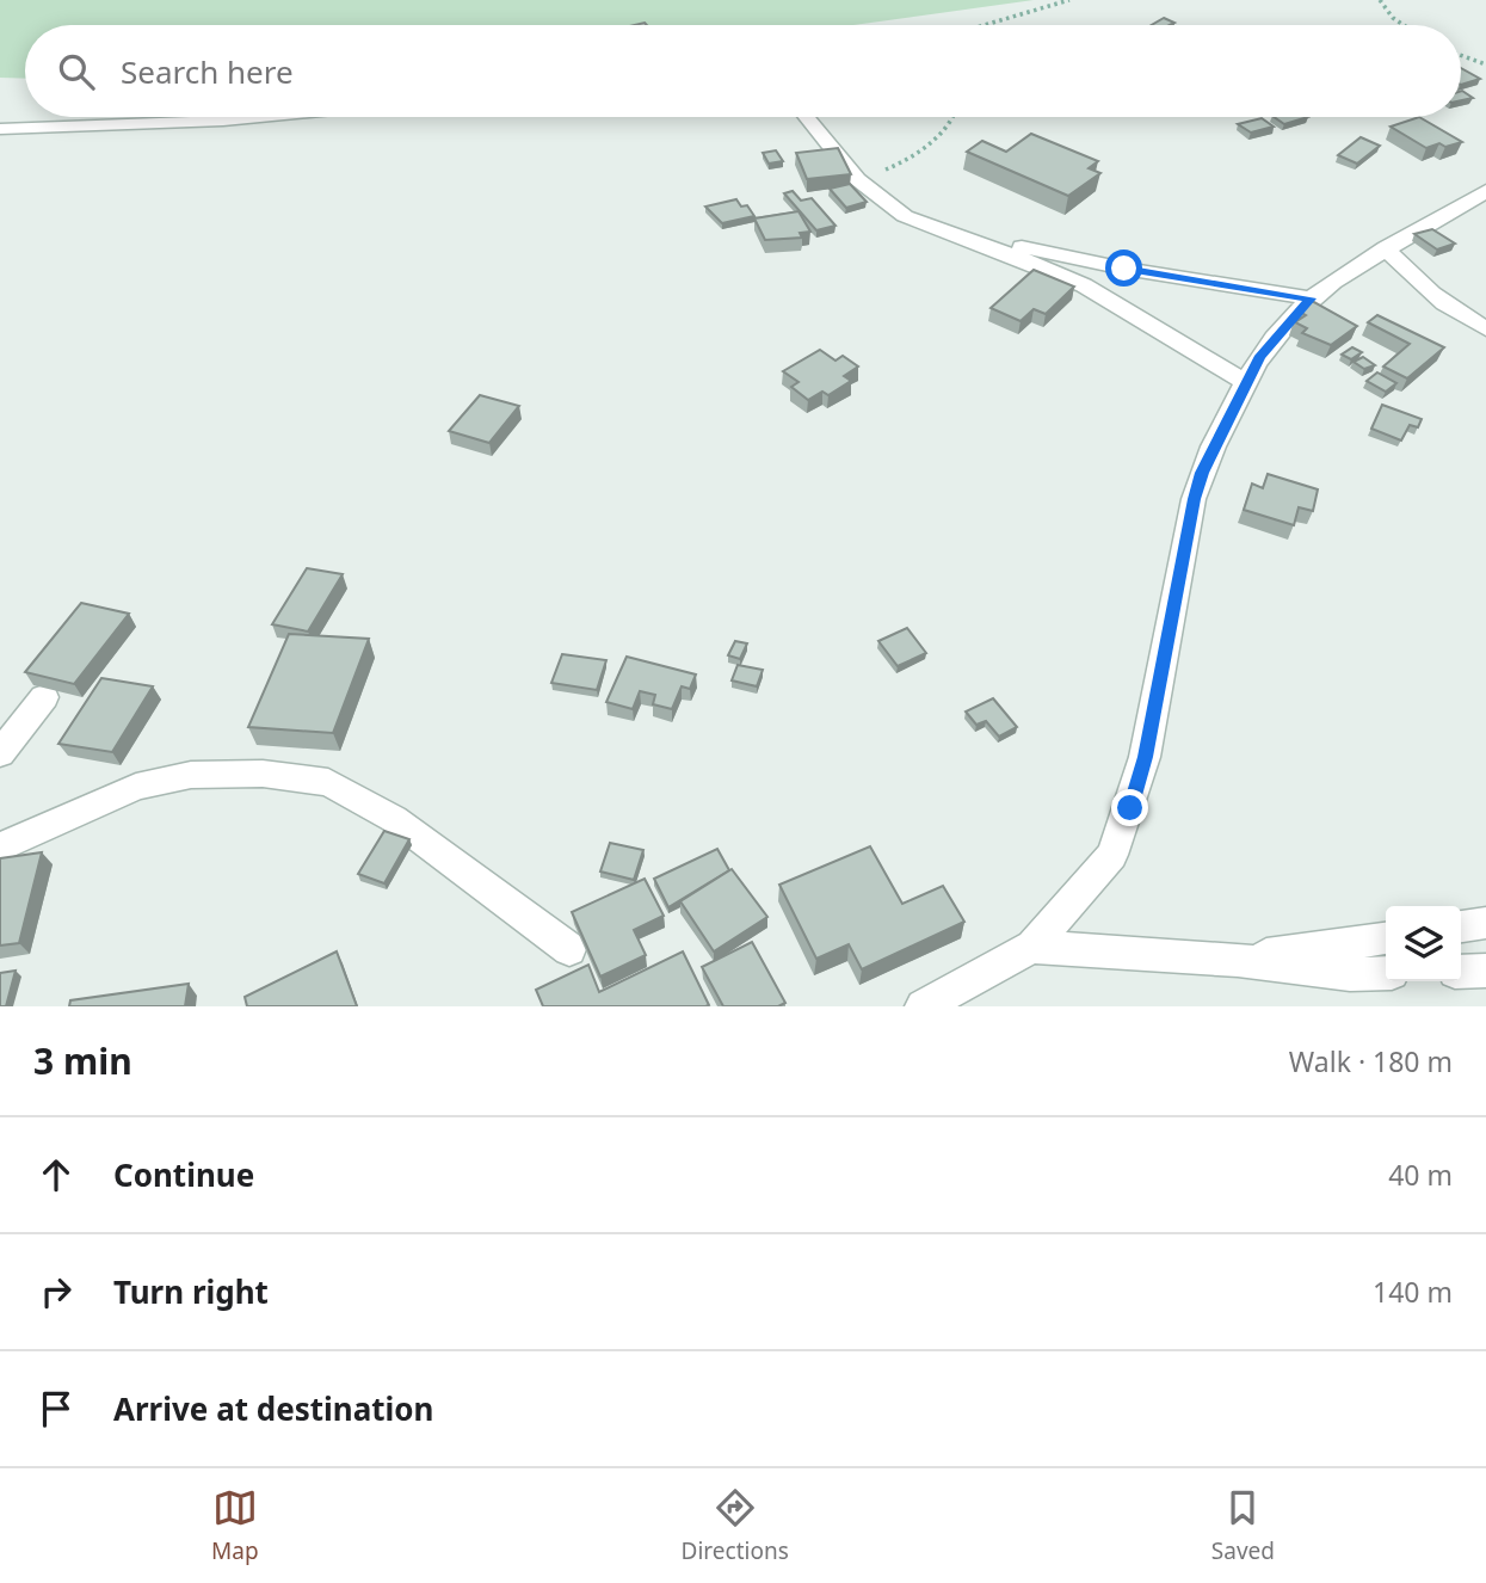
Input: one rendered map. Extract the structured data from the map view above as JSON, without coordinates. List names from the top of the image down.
{
  "page": {
    "search": "Search here",
    "heading": ["3 min", "Walk · 180 m"],
    "list": [
      ["Continue", "40 m"],
      ["Turn right", "140 m"],
      "Arrive at destination"
    ],
    "nav": ["Map", "Directions", "Saved"]
  }
}
